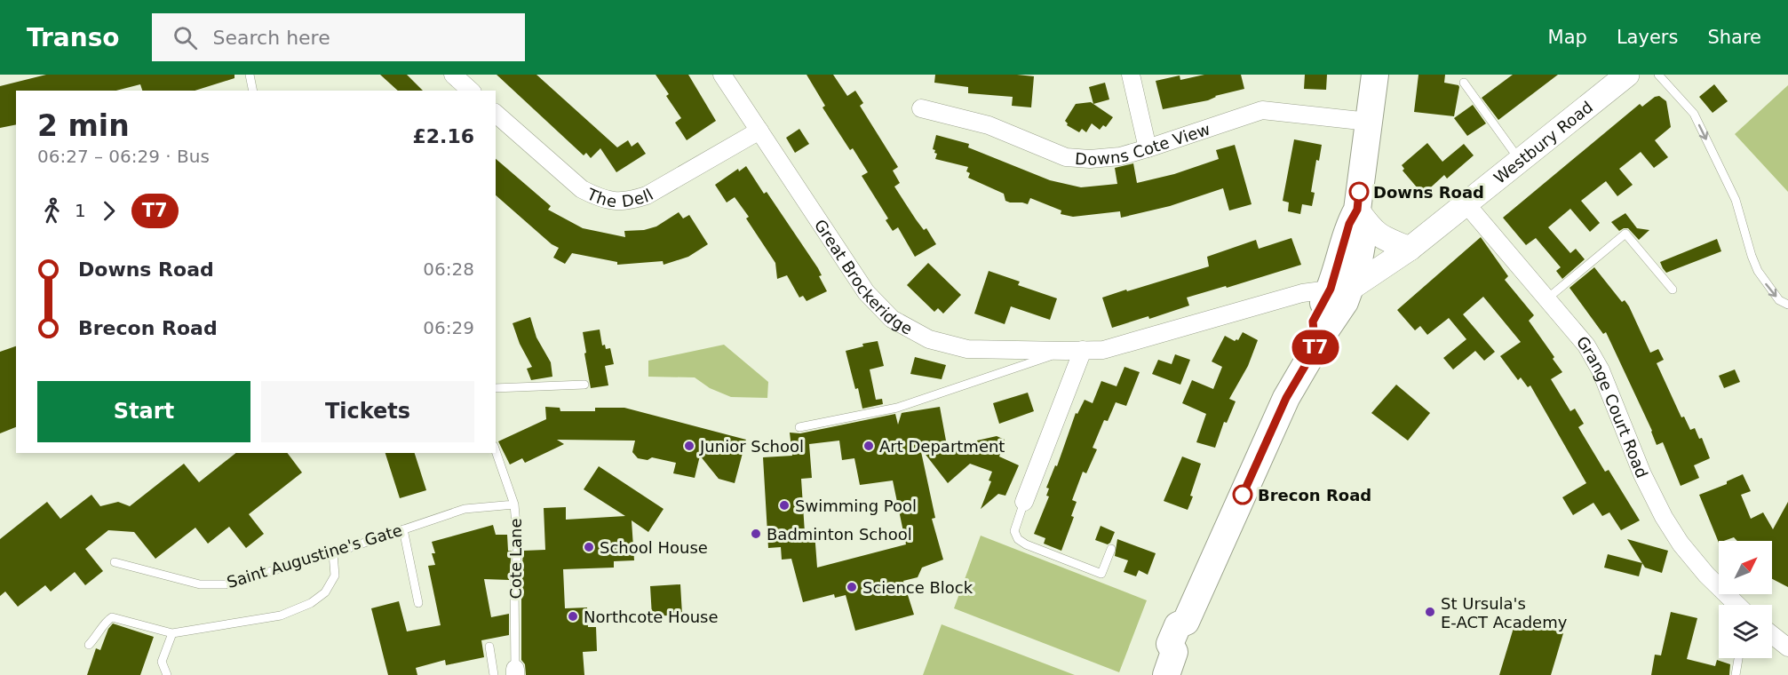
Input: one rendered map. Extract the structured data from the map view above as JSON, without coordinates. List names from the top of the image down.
{
  "streets": {
    "main road": ["Westbury Road"],
    "street": [
      "Downs Cote View",
      "The Dell",
      "Great Brockeridge",
      "Grange Court Road"
    ],
    "lane": ["Saint Augustine's Gate", "Cote Lane"]
  },
  "crossings": [
    ["Westbury Road", "Grange Court Road"],
    ["The Dell", "Great Brockeridge"],
    ["Saint Augustine's Gate", "Cote Lane"]
  ],
  "places": [
    "Downs Road",
    "Junior School",
    "Art Department",
    "Brecon Road",
    "Swimming Pool",
    "Badminton School",
    "School House",
    "Science Block",
    "St Ursula's E-ACT Academy",
    "Northcote House"
  ],
  "lines": ["bus line T7"],
  "north": "top right",
  "page": {
    "header": "Transo",
    "search": "Search here",
    "nav": ["Map", "Layers", "Share"],
    "on_map": "T7",
    "heading": ["2 min", "06:27 – 06:29 · Bus", "£2.16"],
    "legs": ["1", "T7"],
    "list": [
      {
        "name": "Downs Road",
        "value": "06:28"
      },
      {
        "name": "Brecon Road",
        "value": "06:29"
      }
    ],
    "buttons": ["Start", "Tickets"]
  }
}
